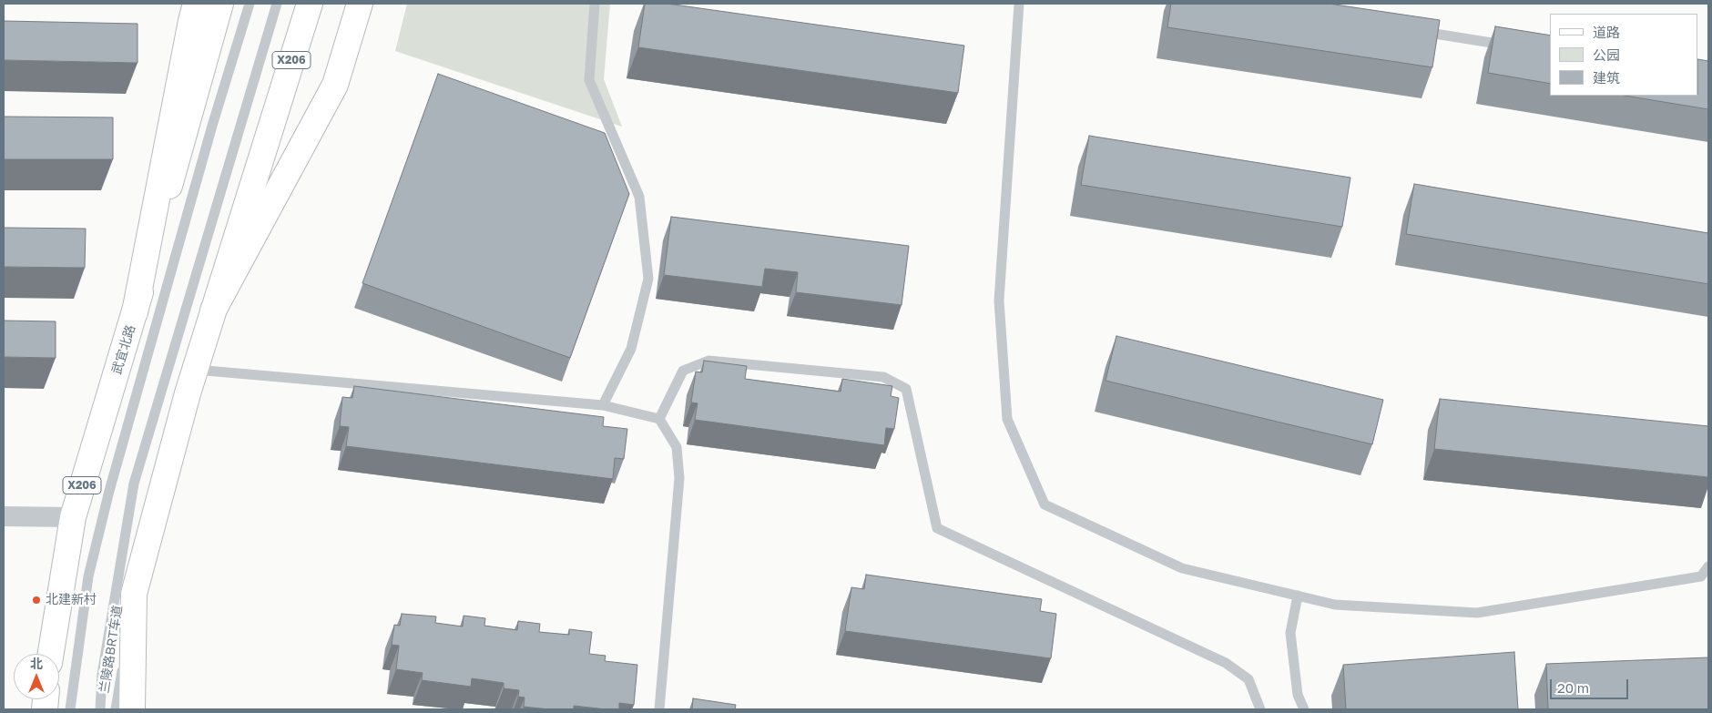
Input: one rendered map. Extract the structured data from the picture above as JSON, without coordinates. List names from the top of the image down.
{
  "streets": {
    "main road": ["X206", "武宜北路"],
    "lane": ["兰陵路BRT车道"]
  },
  "crossings": [
    ["X206", "兰陵路BRT车道"]
  ],
  "places": ["北建新村"],
  "legend": ["道路", "公园", "建筑"],
  "scale_bar": "20 m",
  "north": "top"
}
